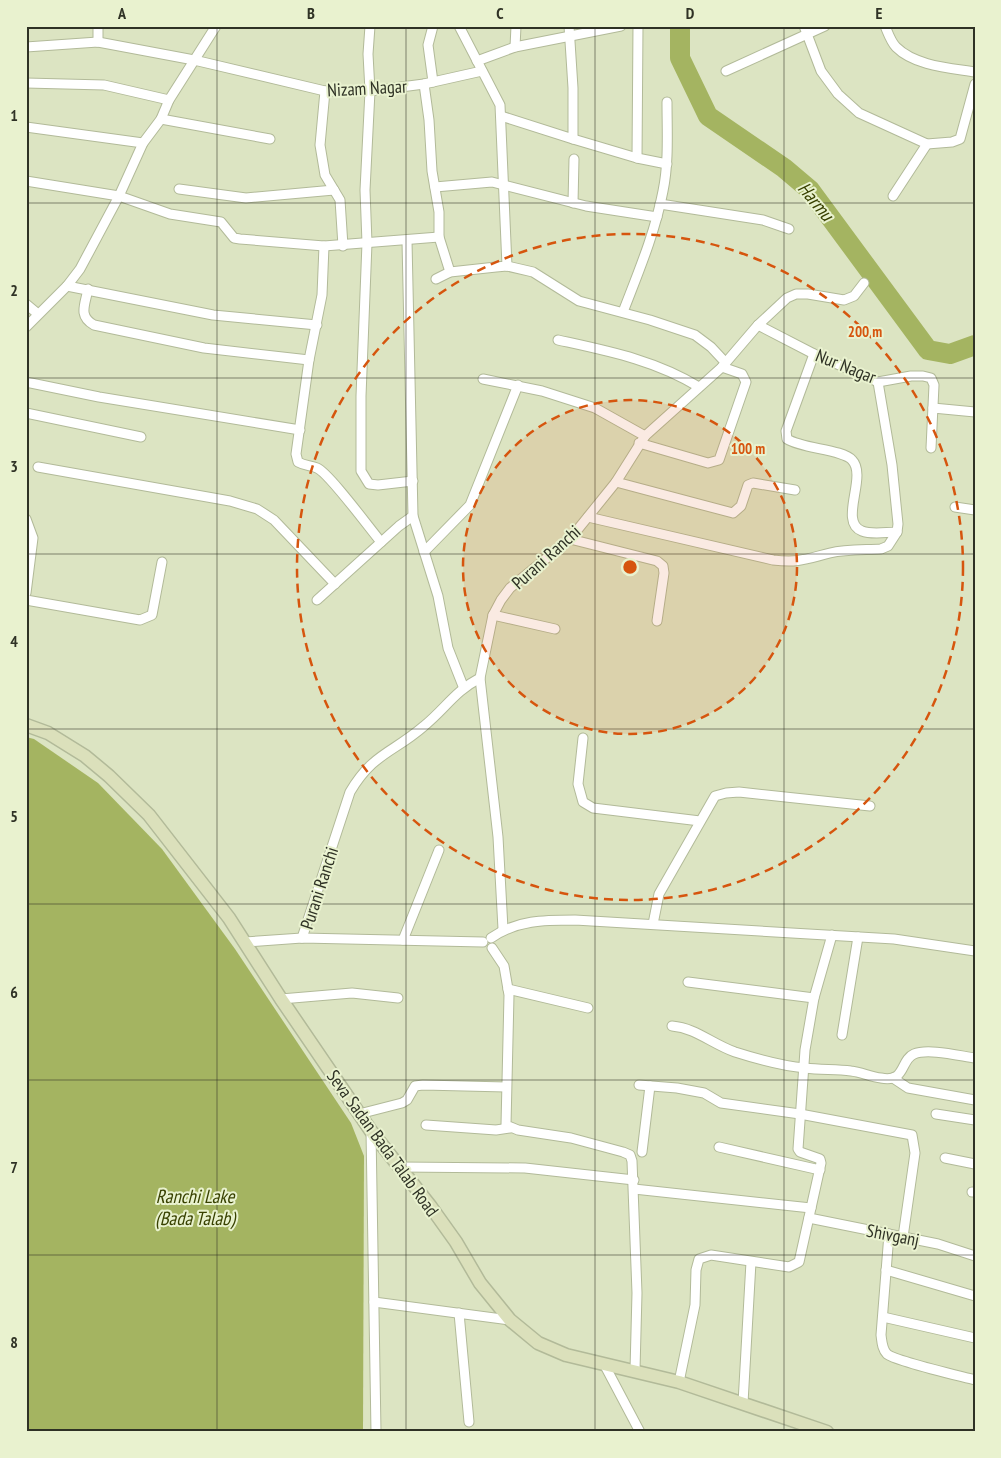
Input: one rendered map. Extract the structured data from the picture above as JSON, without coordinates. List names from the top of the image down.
{
  "streets": {
    "street": [
      "Nizam Nagar",
      "Nur Nagar",
      "Purani Ranchi",
      "Seva Sadan Bada Talab Road",
      "Shivganj"
    ]
  },
  "crossings": [
    ["Nur Nagar", "Purani Ranchi"]
  ],
  "water": ["Harmu", "Ranchi Lake (Bada Talab)"],
  "grid": {
    "columns": [
      "A",
      "B",
      "C",
      "D",
      "E"
    ],
    "rows": [
      "1",
      "2",
      "3",
      "4",
      "5",
      "6",
      "7",
      "8"
    ]
  },
  "rings": ["200 m", "100 m"]
}
